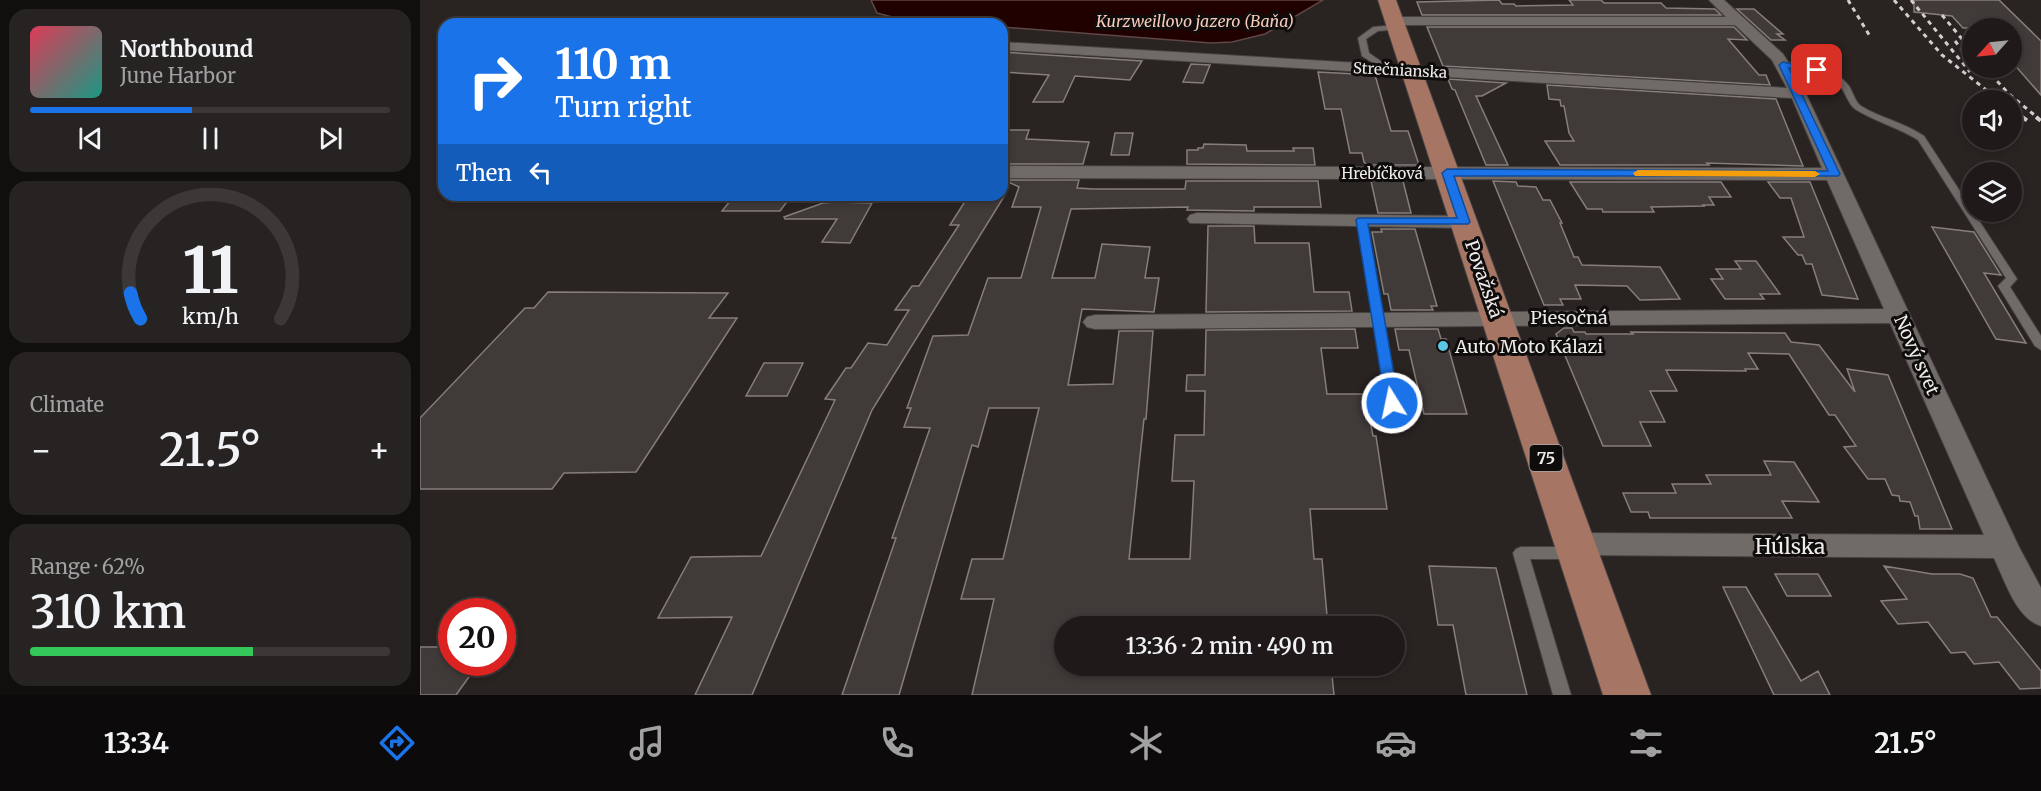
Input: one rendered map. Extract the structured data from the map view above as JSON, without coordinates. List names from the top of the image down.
{
  "streets": {
    "main road": ["Považská", "75"],
    "street": [
      "Strečnianska",
      "Hrebíčková",
      "Piesočná",
      "Nový svet",
      "Húlska"
    ]
  },
  "crossings": [
    ["Strečnianska", "Považská"],
    ["Strečnianska", "Nový svet"],
    ["Hrebíčková", "Považská"],
    ["Hrebíčková", "Nový svet"],
    ["Považská", "Piesočná"],
    ["Považská", "Húlska"],
    ["Piesočná", "Nový svet"],
    ["Nový svet", "Húlska"]
  ],
  "water": ["Kurzweillovo jazero (Baňa)"],
  "places": ["Auto Moto Kálazi"],
  "north": "bottom left",
  "page": {
    "turn": ["110 m", "Turn right"],
    "song": ["Northbound", "June Harbor"],
    "then": "Then",
    "tile": [
      "Climate",
      ["Range · 62%", "310 km"]
    ],
    "heat": ["−", "21.5°", "+"],
    "limit": "20",
    "trip": "13:36 · 2 min · 490 m",
    "tabs": ["13:34", "21.5°"],
    "gauge": ["11", "km/h"]
  }
}
